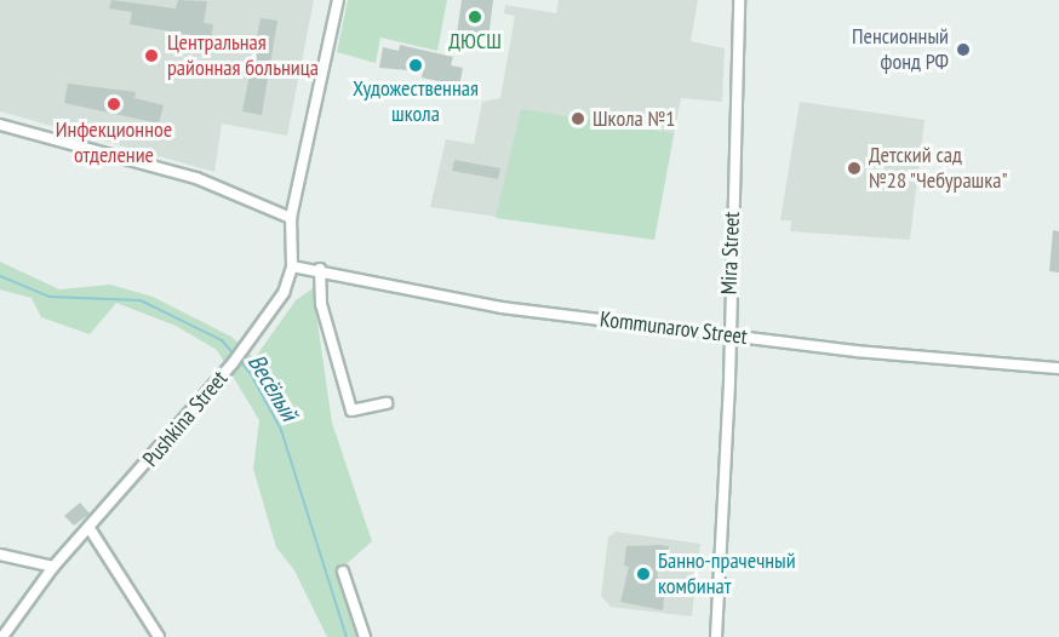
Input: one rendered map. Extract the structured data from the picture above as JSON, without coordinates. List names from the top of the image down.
{
  "streets": {
    "street": ["Mira Street", "Kommunarov Street", "Pushkina Street"]
  },
  "crossings": [
    ["Mira Street", "Kommunarov Street"],
    ["Kommunarov Street", "Pushkina Street"]
  ],
  "water": ["Весёлый"],
  "places": [
    "ДЮСШ",
    "Пенсионный фонд РФ",
    "Центральная районная больница",
    "Художественная школа",
    "Инфекционное отделение",
    "Школа №1",
    "Детский сад №28 \"Чебурашка\"",
    "Банно-прачечный комбинат"
  ]
}
